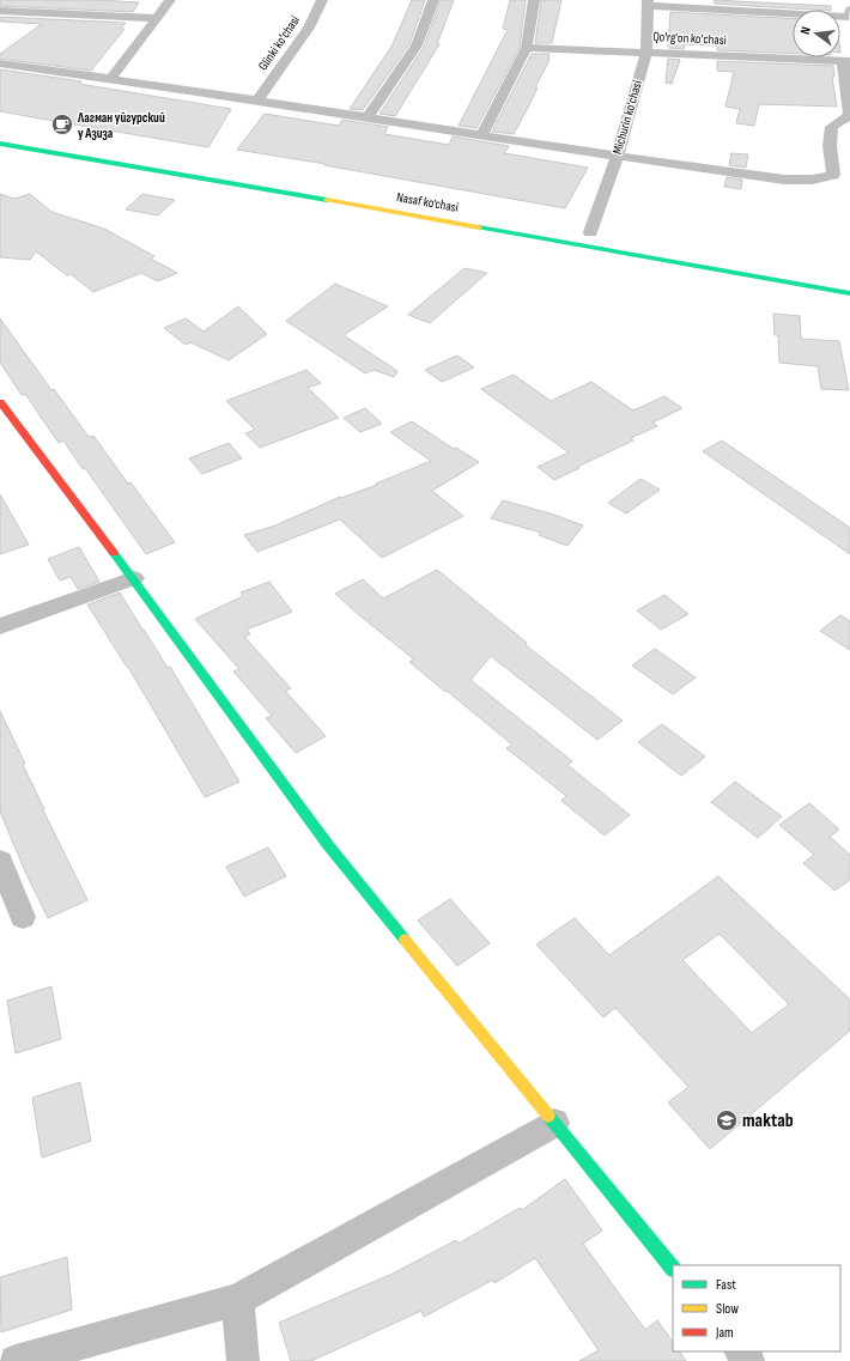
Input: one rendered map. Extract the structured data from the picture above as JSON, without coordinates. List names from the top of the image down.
{
  "streets": {
    "main road": ["Nasaf ko‘chasi"],
    "street": ["Qo'rg'on ko'chasi", "Glinki ko'chasi", "Michurin ko'chasi"]
  },
  "crossings": [
    ["Qo'rg'on ko'chasi", "Michurin ko'chasi"]
  ],
  "places": {
    "cafe": ["Лагман уйгурский у Азиза"],
    "school or university": ["maktab"]
  },
  "legend": ["Fast", "Slow", "Jam"],
  "north": "left"
}
